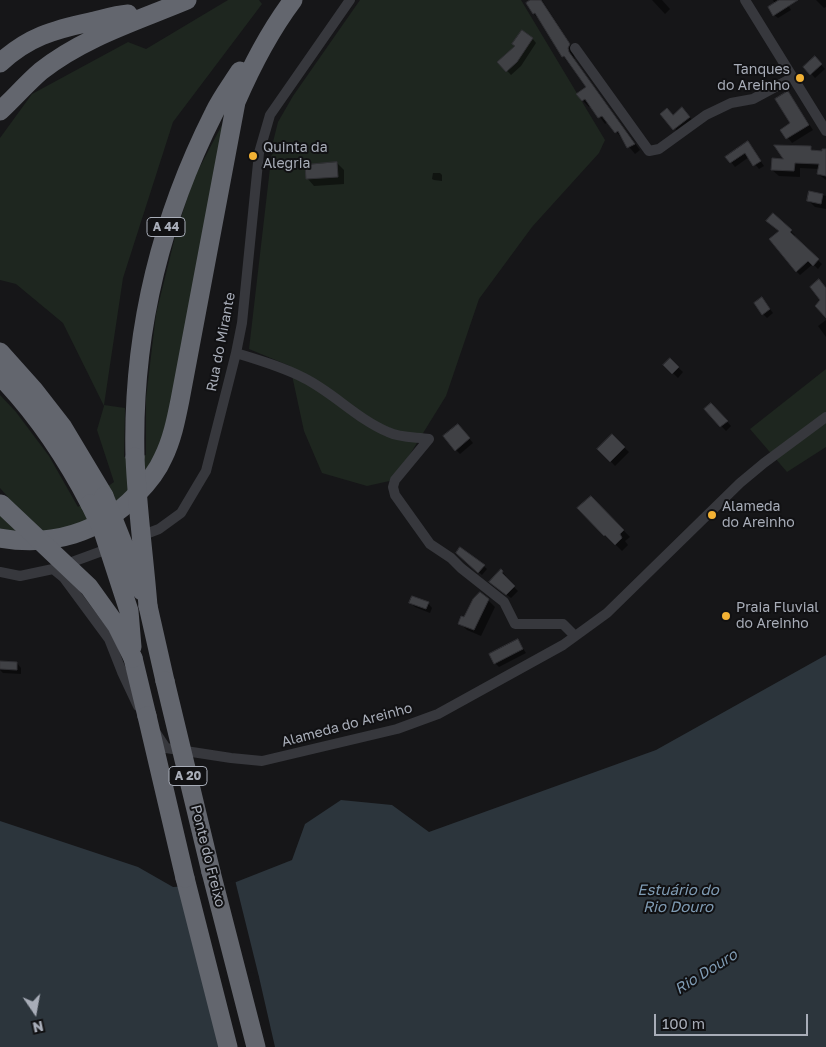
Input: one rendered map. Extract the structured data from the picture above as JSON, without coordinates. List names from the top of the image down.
{
  "streets": {
    "highway": ["A 44", "A 20", "Ponte do Freixo"],
    "street": ["Rua do Mirante", "Alameda do Areinho"]
  },
  "crossings": [
    ["A 44", "A 20"],
    ["A 44", "Ponte do Freixo"],
    ["Rua do Mirante", "Alameda do Areinho"],
    ["A 20", "Ponte do Freixo"]
  ],
  "water": ["Estuário do Rio Douro", "Rio Douro"],
  "places": [
    "Tanques do Areinho",
    "Quinta da Alegria",
    "Alameda do Areinho",
    "Praia Fluvial do Areinho"
  ],
  "scale_bar": "100 m",
  "north": "bottom"
}
